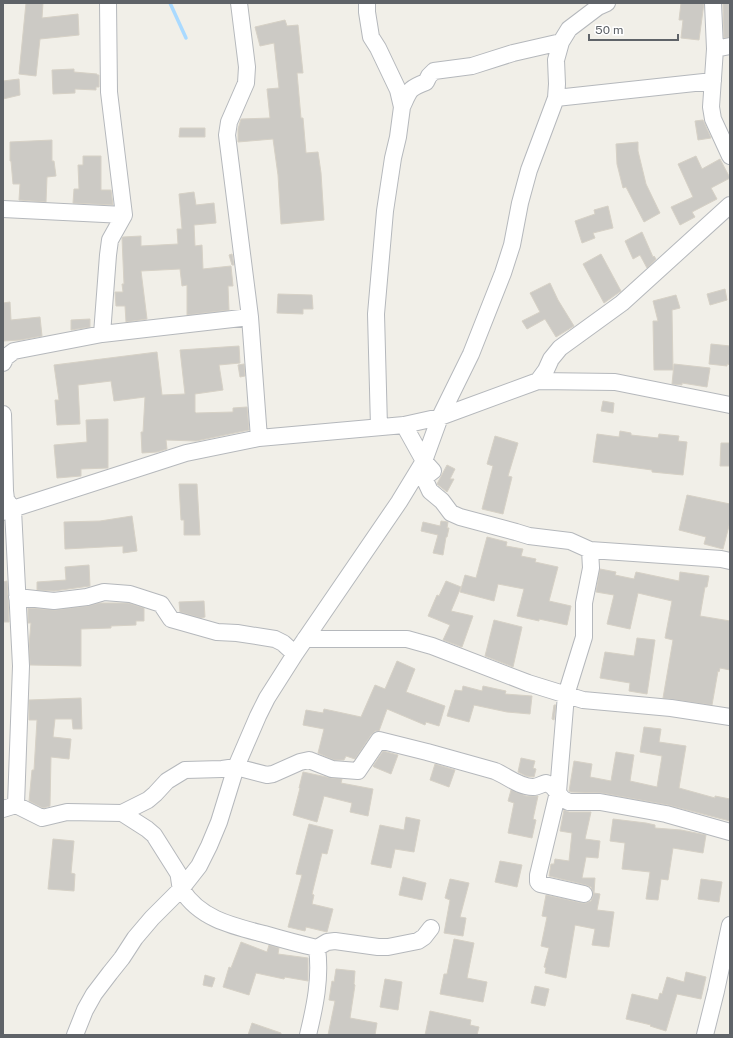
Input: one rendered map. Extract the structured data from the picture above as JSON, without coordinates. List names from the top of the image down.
{
  "scale_bar": "50 m"
}
